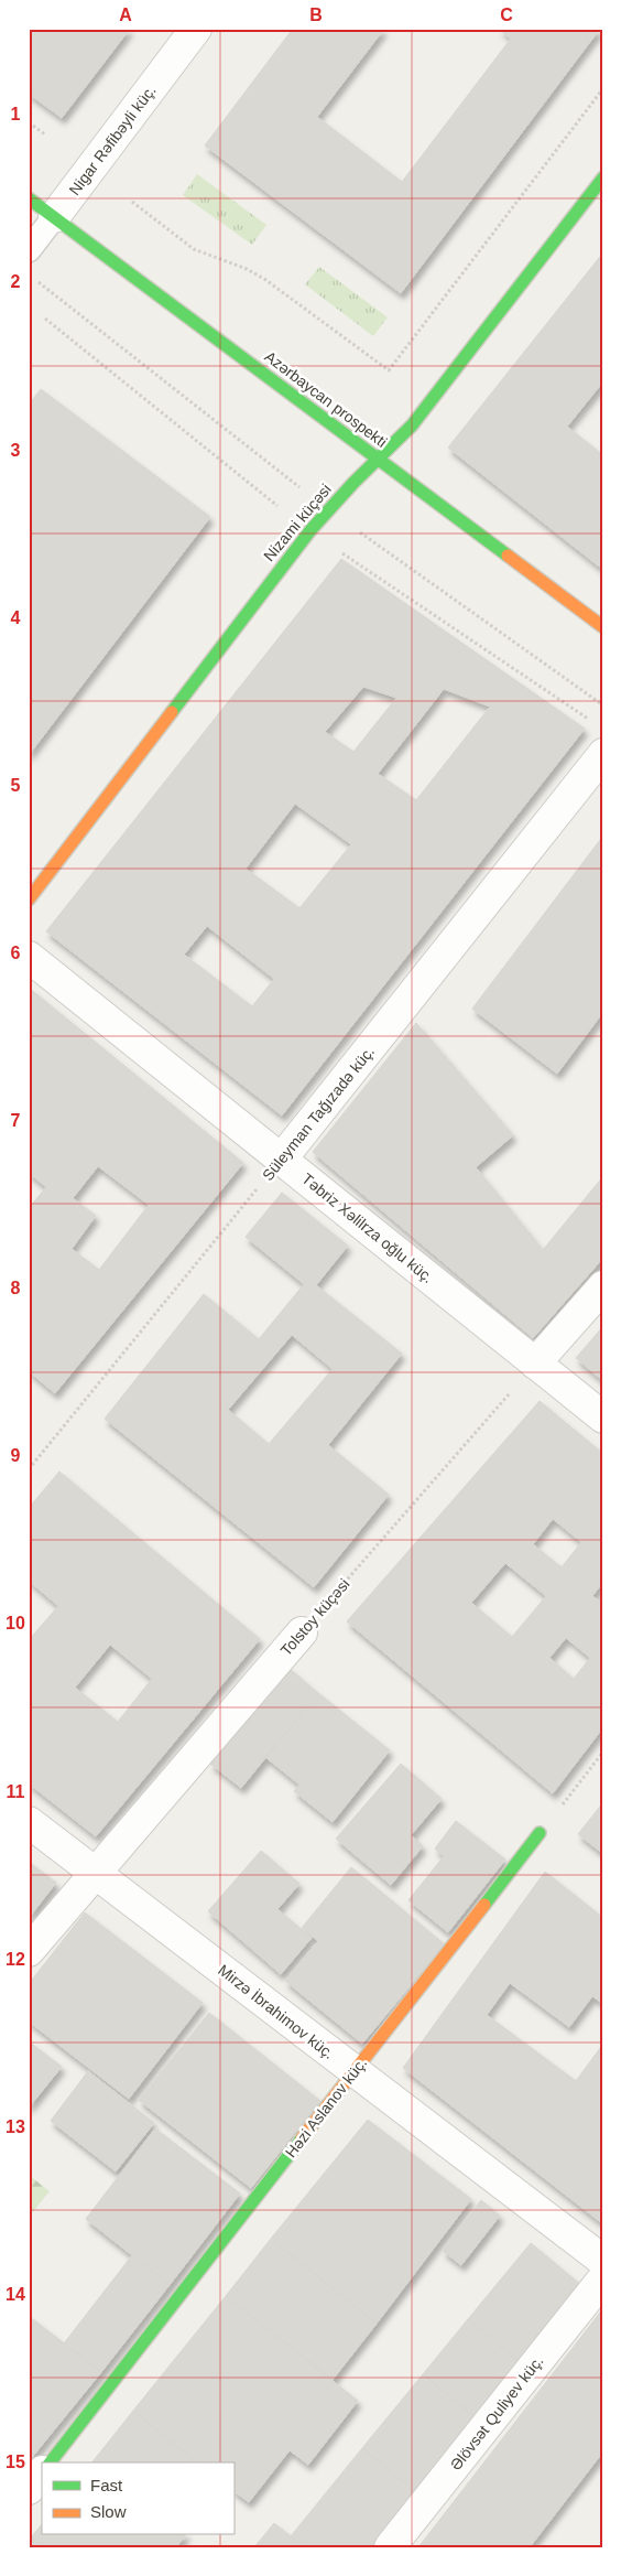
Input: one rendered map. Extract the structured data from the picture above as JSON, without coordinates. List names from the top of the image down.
{
  "streets": {
    "street": [
      "Nigar Rəfibəyli küç.",
      "Azərbaycan prospekti",
      "Nizami küçəsi",
      "Süleyman Tağızadə küç.",
      "Təbriz Xəlilrza oğlu küç.",
      "Tolstoy küçəsi",
      "Mirzə İbrahimov küç.",
      "Həzi Aslanov küç.",
      "Əlövsət Quliyev küç."
    ]
  },
  "crossings": [
    ["Nigar Rəfibəyli küç.", "Azərbaycan prospekti"],
    ["Azərbaycan prospekti", "Nizami küçəsi"],
    ["Süleyman Tağızadə küç.", "Təbriz Xəlilrza oğlu küç."],
    ["Tolstoy küçəsi", "Mirzə İbrahimov küç."],
    ["Mirzə İbrahimov küç.", "Həzi Aslanov küç."]
  ],
  "legend": ["Fast", "Slow"],
  "grid": {
    "columns": ["A", "B", "C"],
    "rows": [
      "1",
      "2",
      "3",
      "4",
      "5",
      "6",
      "7",
      "8",
      "9",
      "10",
      "11",
      "12",
      "13",
      "14",
      "15"
    ]
  }
}
